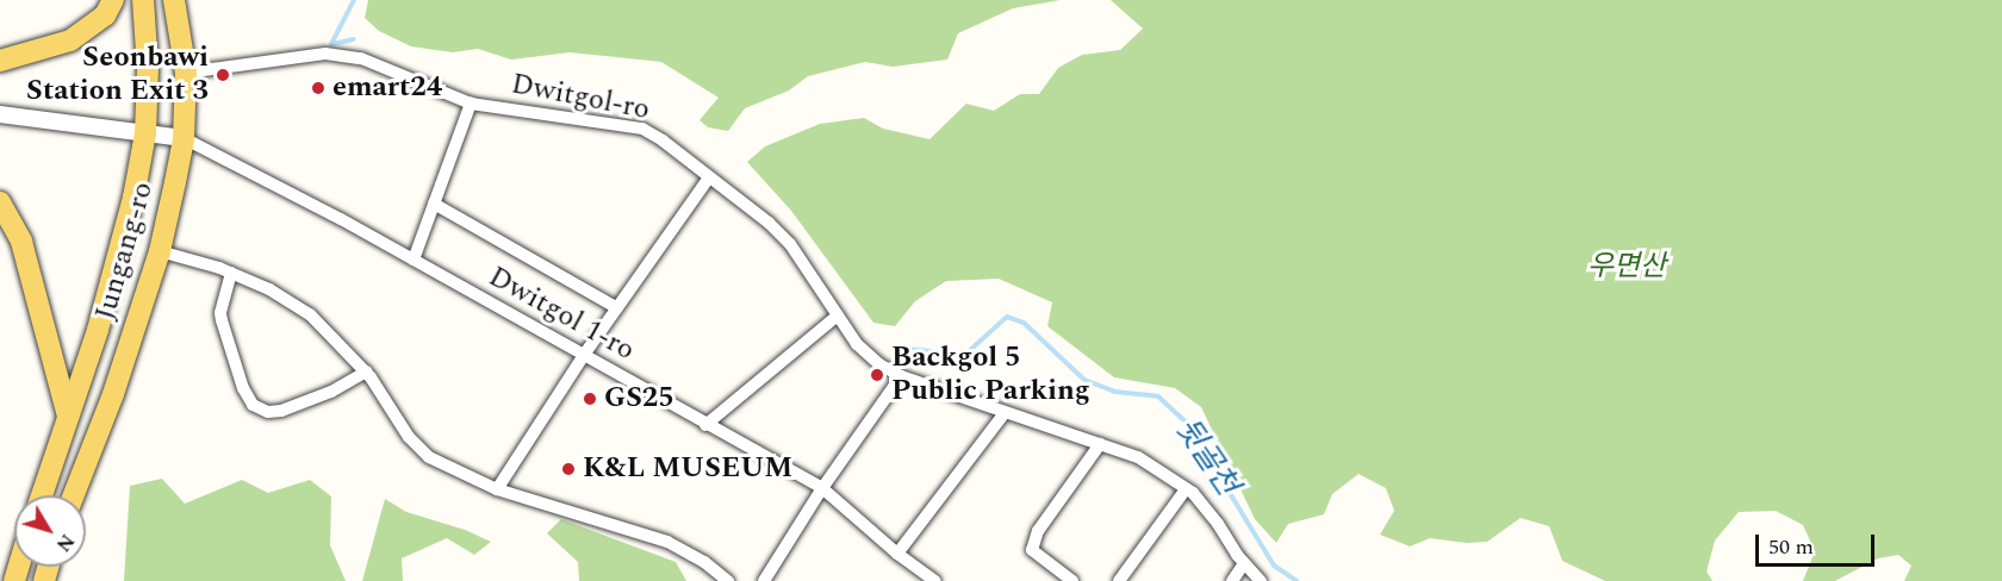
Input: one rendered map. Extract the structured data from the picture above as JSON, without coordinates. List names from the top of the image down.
{
  "streets": {
    "main road": ["Jungang-ro"],
    "street": ["Dwitgol-ro", "Dwitgol 1-ro"]
  },
  "crossings": [
    ["Dwitgol-ro", "Jungang-ro"],
    ["Dwitgol-ro", "Dwitgol 1-ro"],
    ["Jungang-ro", "Dwitgol 1-ro"]
  ],
  "water": ["뒷골천"],
  "parks": ["우면산"],
  "places": [
    "Seonbawi Station Exit 3",
    "emart24",
    "Backgol 5 Public Parking",
    "GS25",
    "K&L MUSEUM"
  ],
  "scale_bar": "50 m",
  "north": "bottom right"
}
